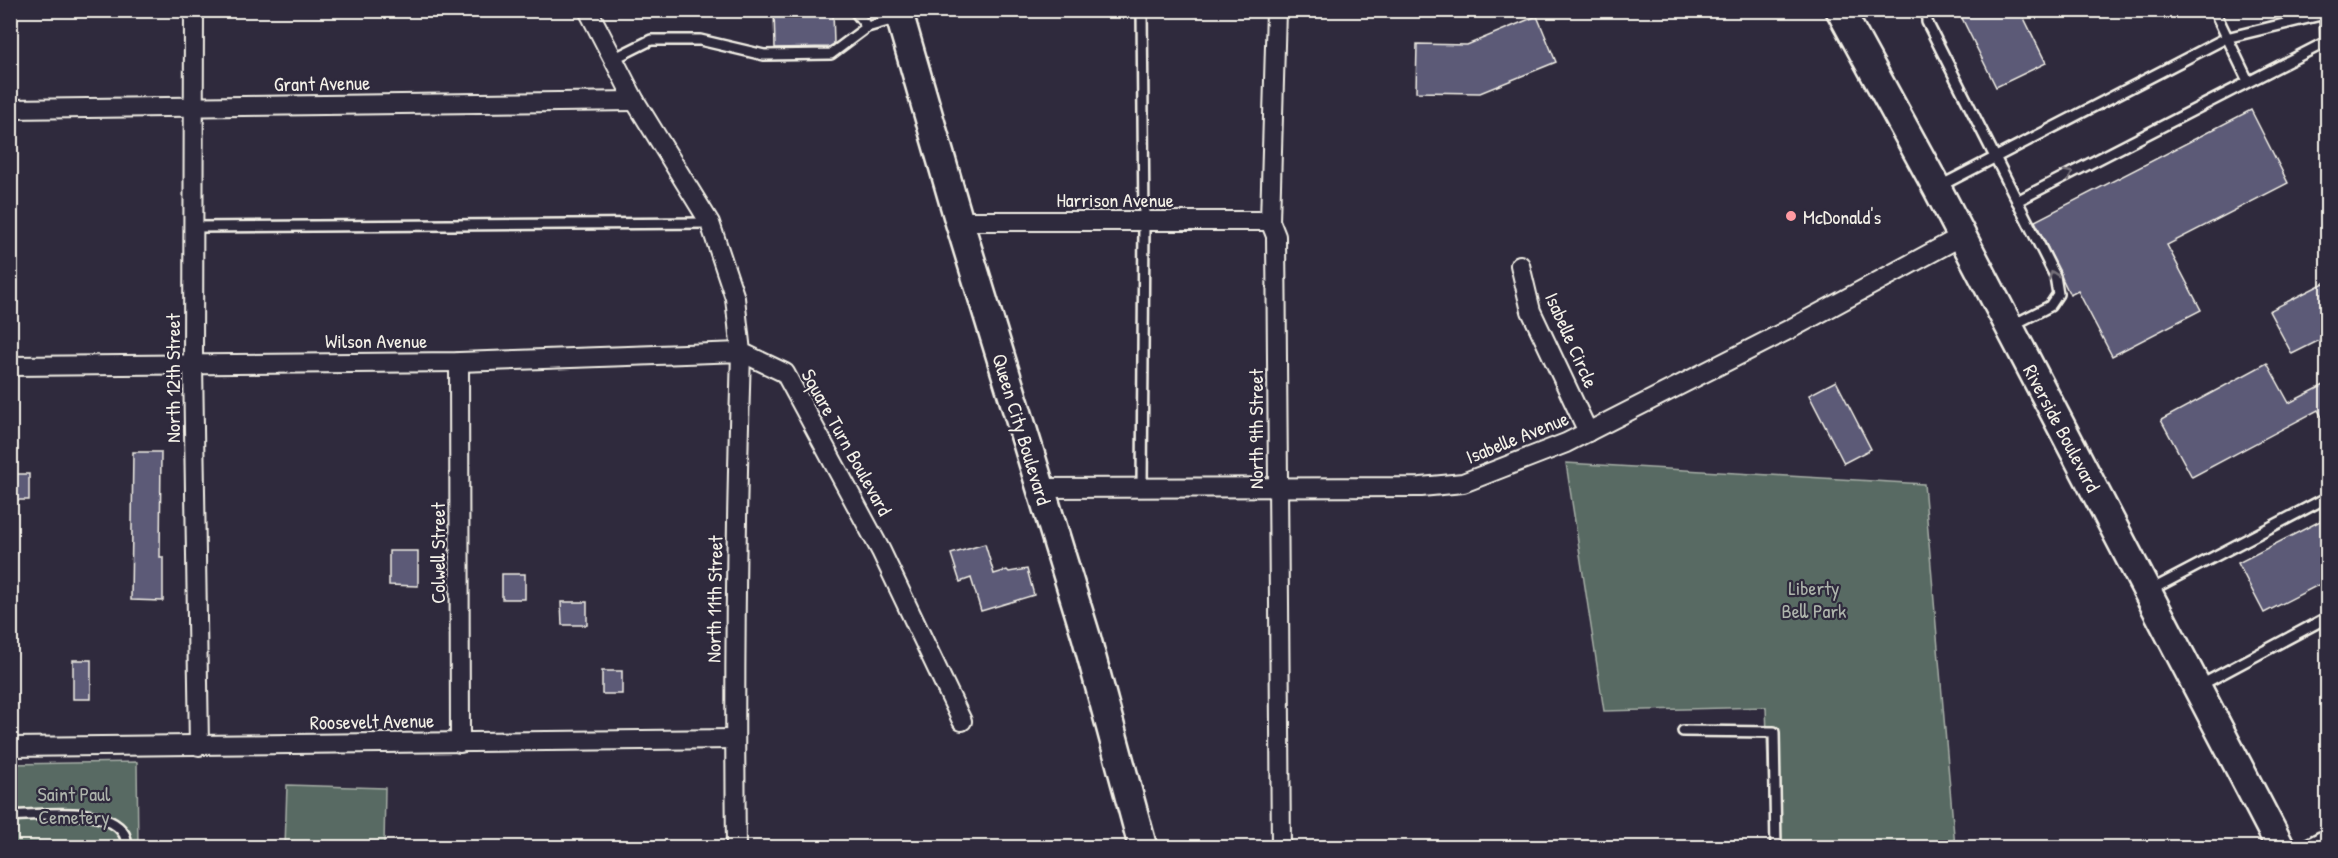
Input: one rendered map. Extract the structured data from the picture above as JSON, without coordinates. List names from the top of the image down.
{
  "streets": {
    "main road": ["Riverside Boulevard", "Queen City Boulevard"],
    "street": [
      "Grant Avenue",
      "Harrison Avenue",
      "Wilson Avenue",
      "Isabelle Circle",
      "North 12th Street",
      "North 9th Street",
      "Isabelle Avenue",
      "Square Turn Boulevard",
      "Colwell Street",
      "North 11th Street",
      "Roosevelt Avenue"
    ]
  },
  "crossings": [
    ["Grant Avenue", "North 12th Street"],
    ["Harrison Avenue", "Queen City Boulevard"],
    ["Harrison Avenue", "North 9th Street"],
    ["Wilson Avenue", "North 12th Street"],
    ["Wilson Avenue", "Square Turn Boulevard"],
    ["Wilson Avenue", "Colwell Street"],
    ["Wilson Avenue", "North 11th Street"],
    ["Isabelle Circle", "Isabelle Avenue"],
    ["North 12th Street", "Roosevelt Avenue"],
    ["Riverside Boulevard", "Isabelle Avenue"],
    ["Queen City Boulevard", "Isabelle Avenue"],
    ["North 9th Street", "Isabelle Avenue"],
    ["Square Turn Boulevard", "North 11th Street"],
    ["Colwell Street", "Roosevelt Avenue"],
    ["North 11th Street", "Roosevelt Avenue"]
  ],
  "parks": ["Liberty Bell Park", "Saint Paul Cemetery"],
  "places": ["McDonald's"]
}
